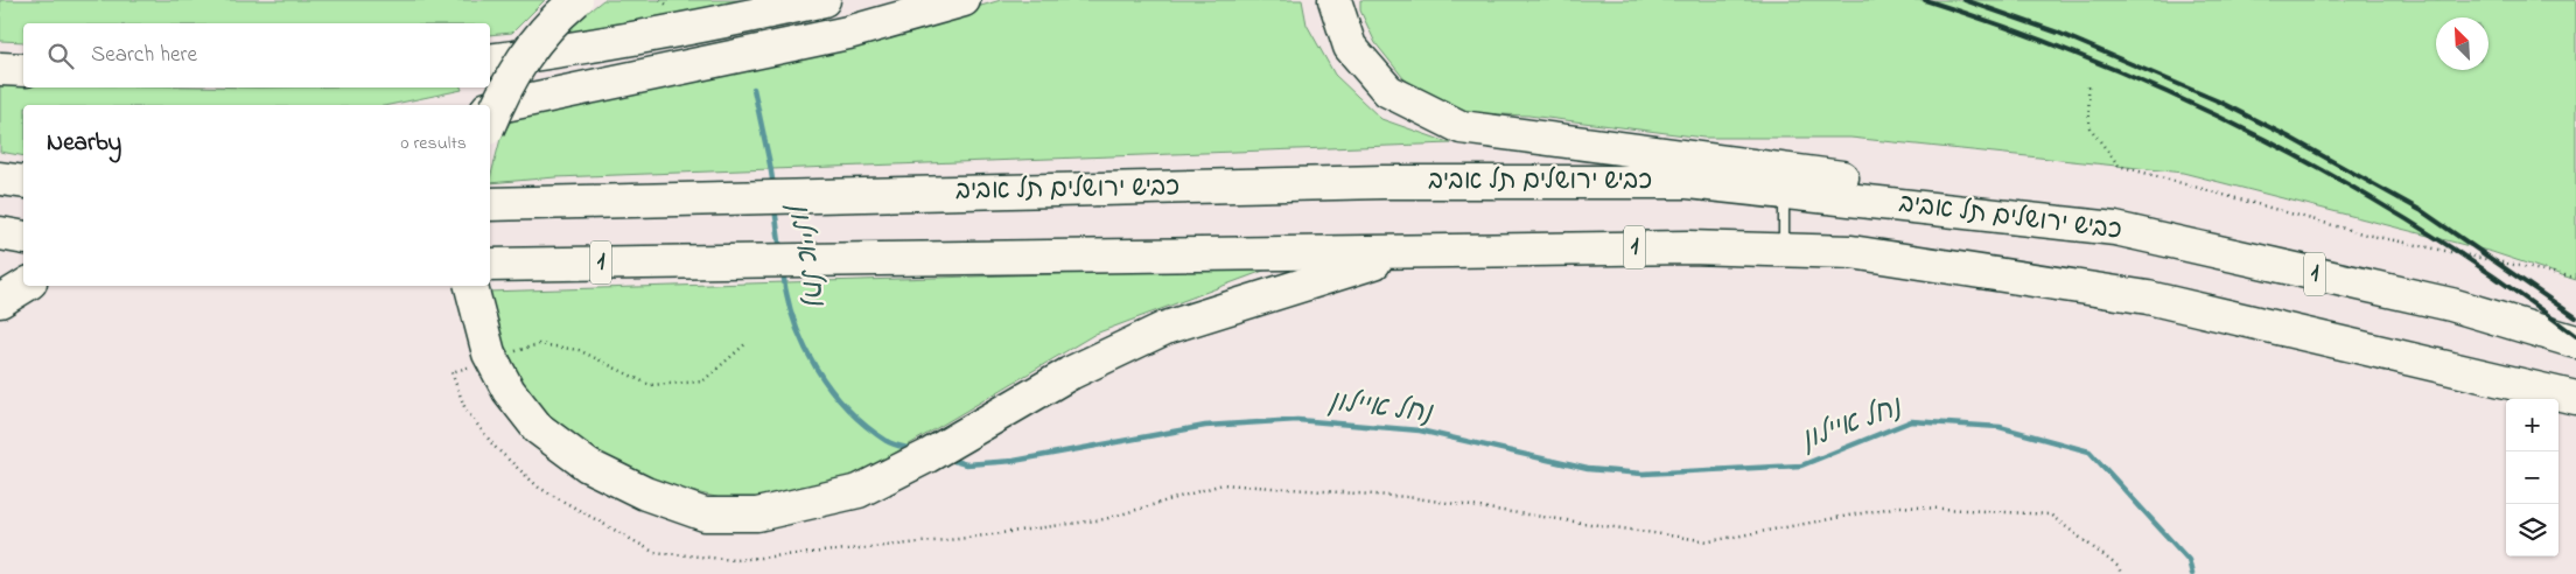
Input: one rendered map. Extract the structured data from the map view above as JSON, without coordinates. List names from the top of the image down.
{
  "streets": {
    "highway": ["כביש ירושלים תל אביב", "1"]
  },
  "water": ["נחל איילון"],
  "north": "top left",
  "page": {
    "search": "Search here",
    "heading": ["Nearby", "0 results"],
    "map_buttons": ["+", "−"]
  }
}
